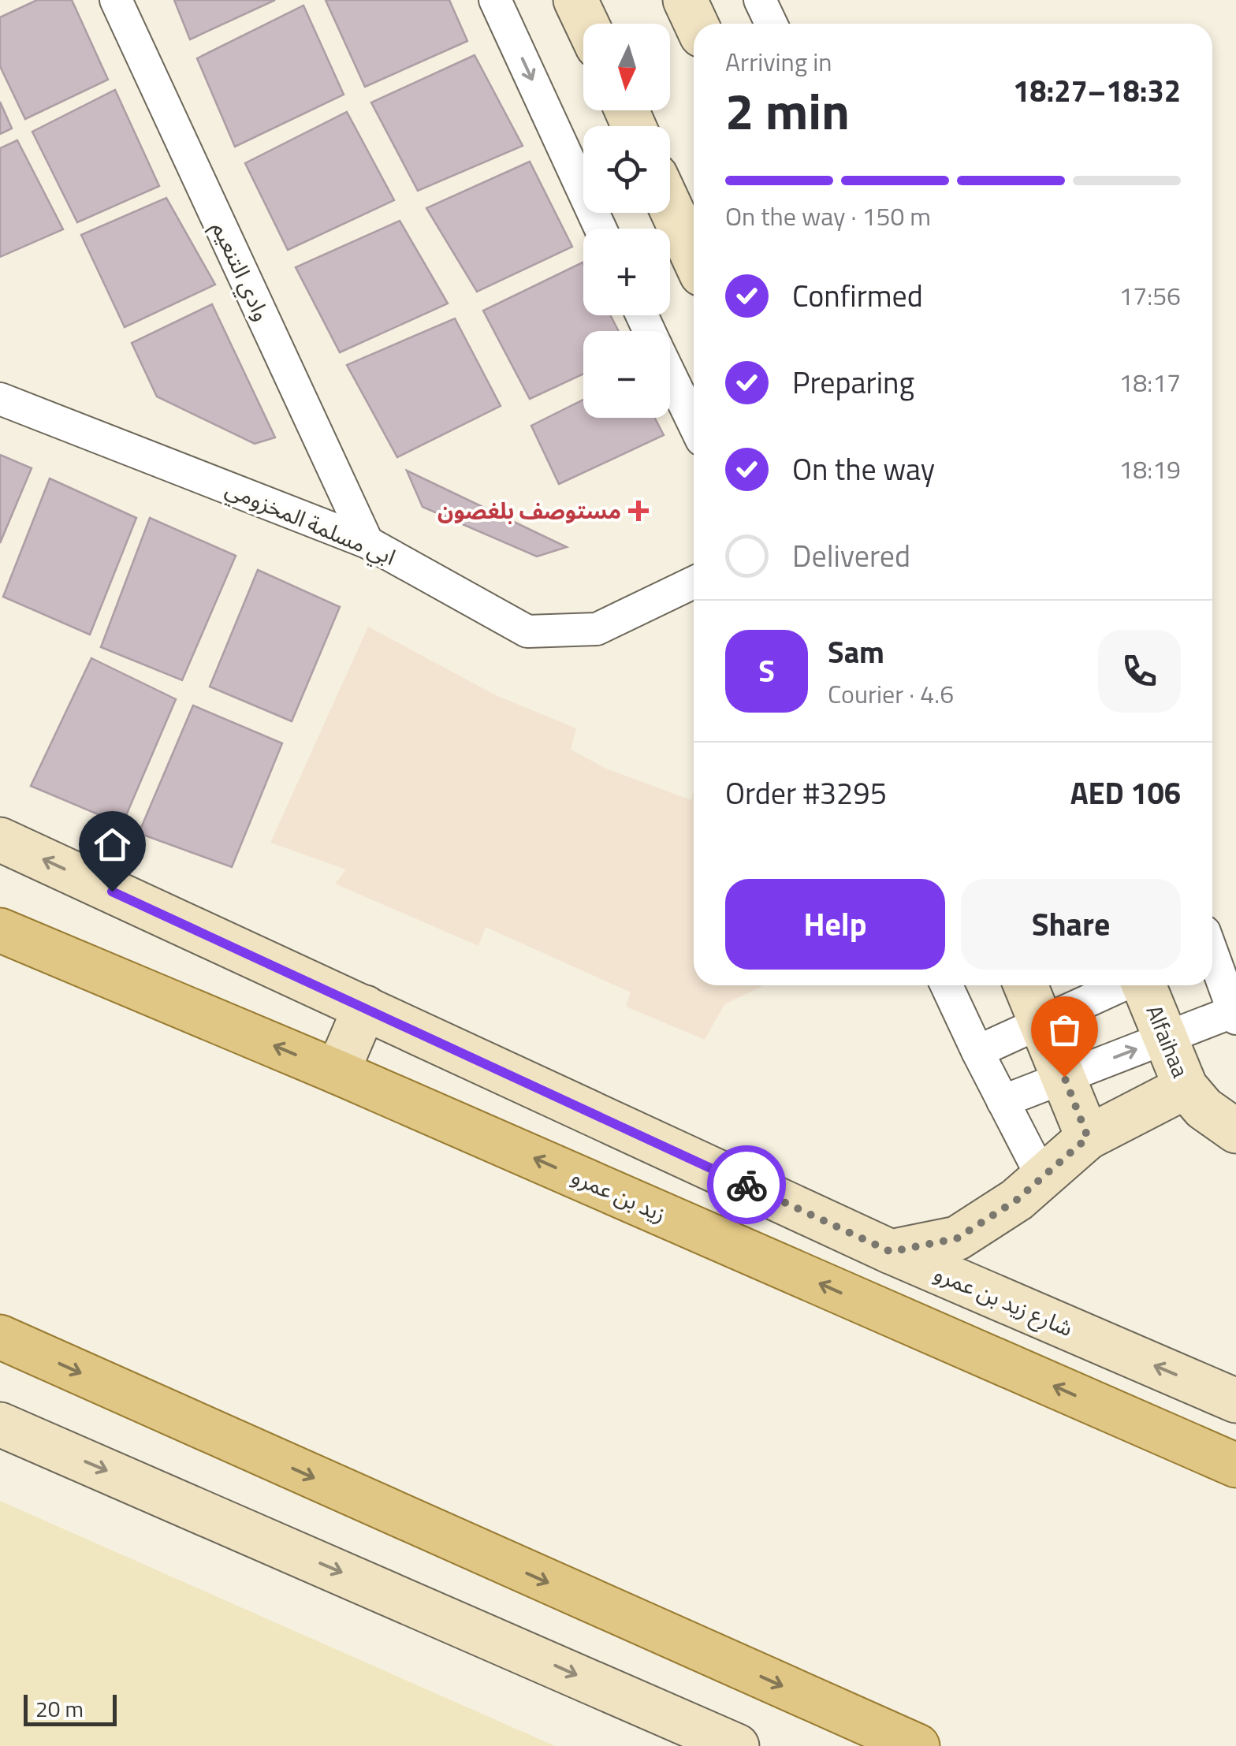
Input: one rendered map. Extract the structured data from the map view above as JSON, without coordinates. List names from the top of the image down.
{
  "streets": {
    "main road": ["Alfaihaa", "زيد بن عمرو", "شارع زيد بن عمرو"],
    "street": ["وادي التنعيم", "ابي مسلمة المخزومي"]
  },
  "crossings": [
    ["وادي التنعيم", "ابي مسلمة المخزومي"]
  ],
  "one_way": ["شارع زيد بن عمرو"],
  "places": {
    "health": ["مستوصف بلغصون"]
  },
  "scale_bar": "20 m",
  "north": "bottom",
  "page": {
    "map_buttons": ["+", "−"],
    "heading": ["2 min", "Arriving in", "18:27–18:32"],
    "panel": [
      "Sam",
      "Courier · 4.6",
      "Order #3295",
      "AED 106"
    ],
    "bar": "On the way · 150 m",
    "list": [
      ["Confirmed", "17:56"],
      ["Preparing", "18:17"],
      ["On the way", "18:19"],
      "Delivered"
    ],
    "round": "S",
    "buttons": ["Help", "Share"],
    "scale": "20 m"
  }
}
